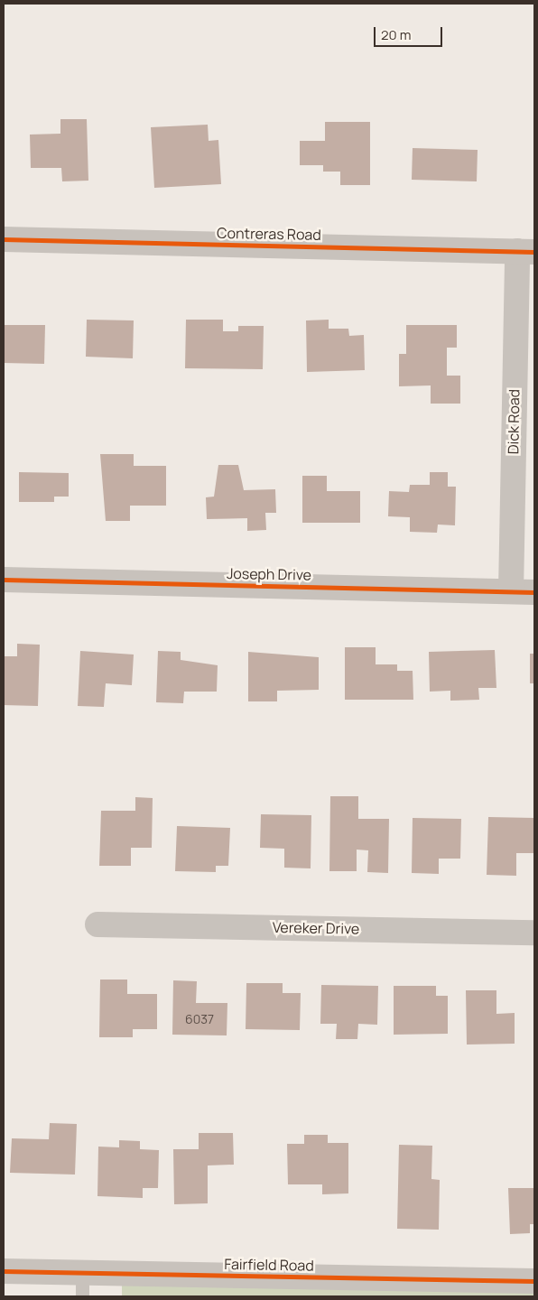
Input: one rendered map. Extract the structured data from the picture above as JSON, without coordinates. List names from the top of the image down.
{
  "streets": {
    "street": [
      "Contreras Road",
      "Dick Road",
      "Joseph Drive",
      "Vereker Drive",
      "Fairfield Road"
    ]
  },
  "crossings": [
    ["Contreras Road", "Dick Road"],
    ["Dick Road", "Joseph Drive"]
  ],
  "house_numbers": ["6037"],
  "scale_bar": "20 m"
}
